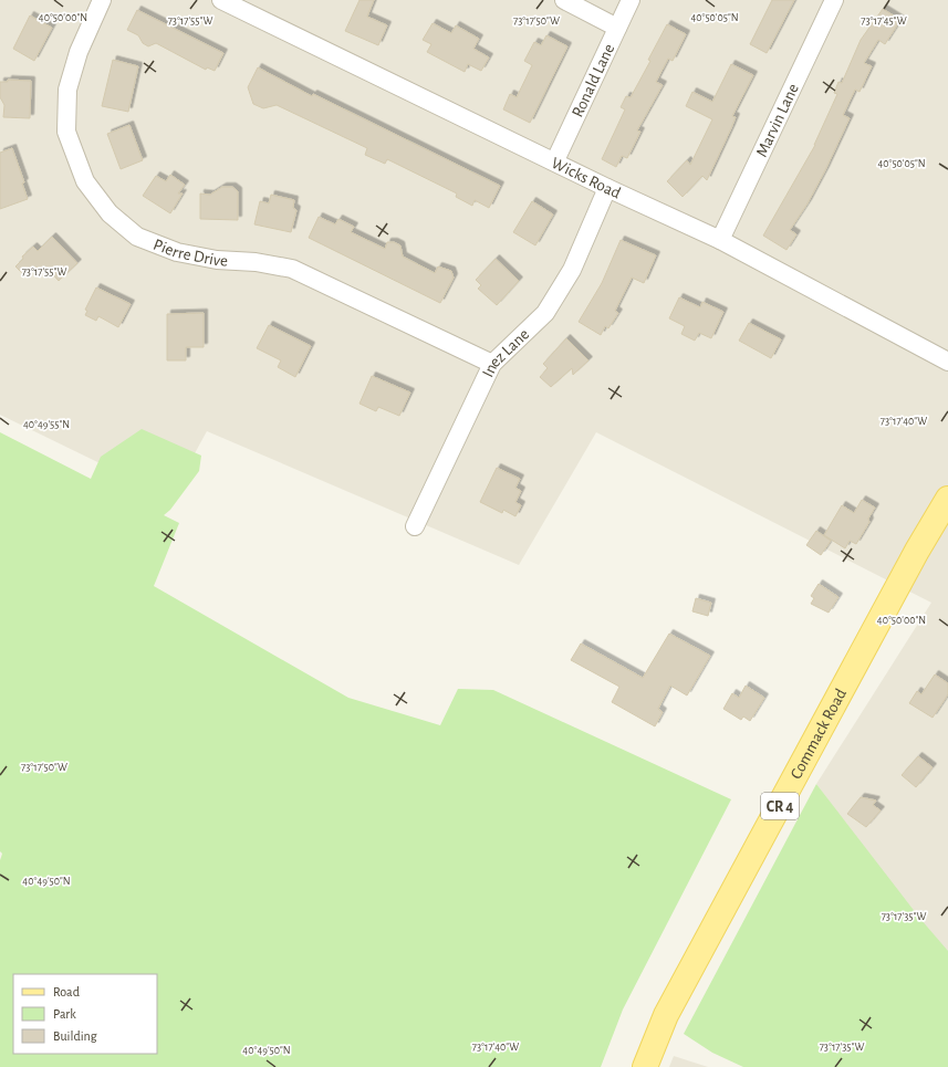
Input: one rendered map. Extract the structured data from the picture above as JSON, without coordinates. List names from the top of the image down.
{
  "streets": {
    "main road": ["Commack Road", "CR 4"],
    "street": [
      "Ronald Lane",
      "Marvin Lane",
      "Wicks Road",
      "Pierre Drive",
      "Inez Lane"
    ]
  },
  "crossings": [
    ["Ronald Lane", "Wicks Road"],
    ["Marvin Lane", "Wicks Road"],
    ["Wicks Road", "Inez Lane"],
    ["Pierre Drive", "Inez Lane"]
  ],
  "legend": ["Road", "Park", "Building"],
  "coordinates": [
    "40°50'05\"N",
    "40°50'00\"N",
    "73°17'55\"W",
    "73°17'50\"W",
    "73°17'45\"W",
    "73°17'40\"W",
    "40°49'55\"N",
    "40°49'50\"N",
    "73°17'35\"W"
  ]
}
